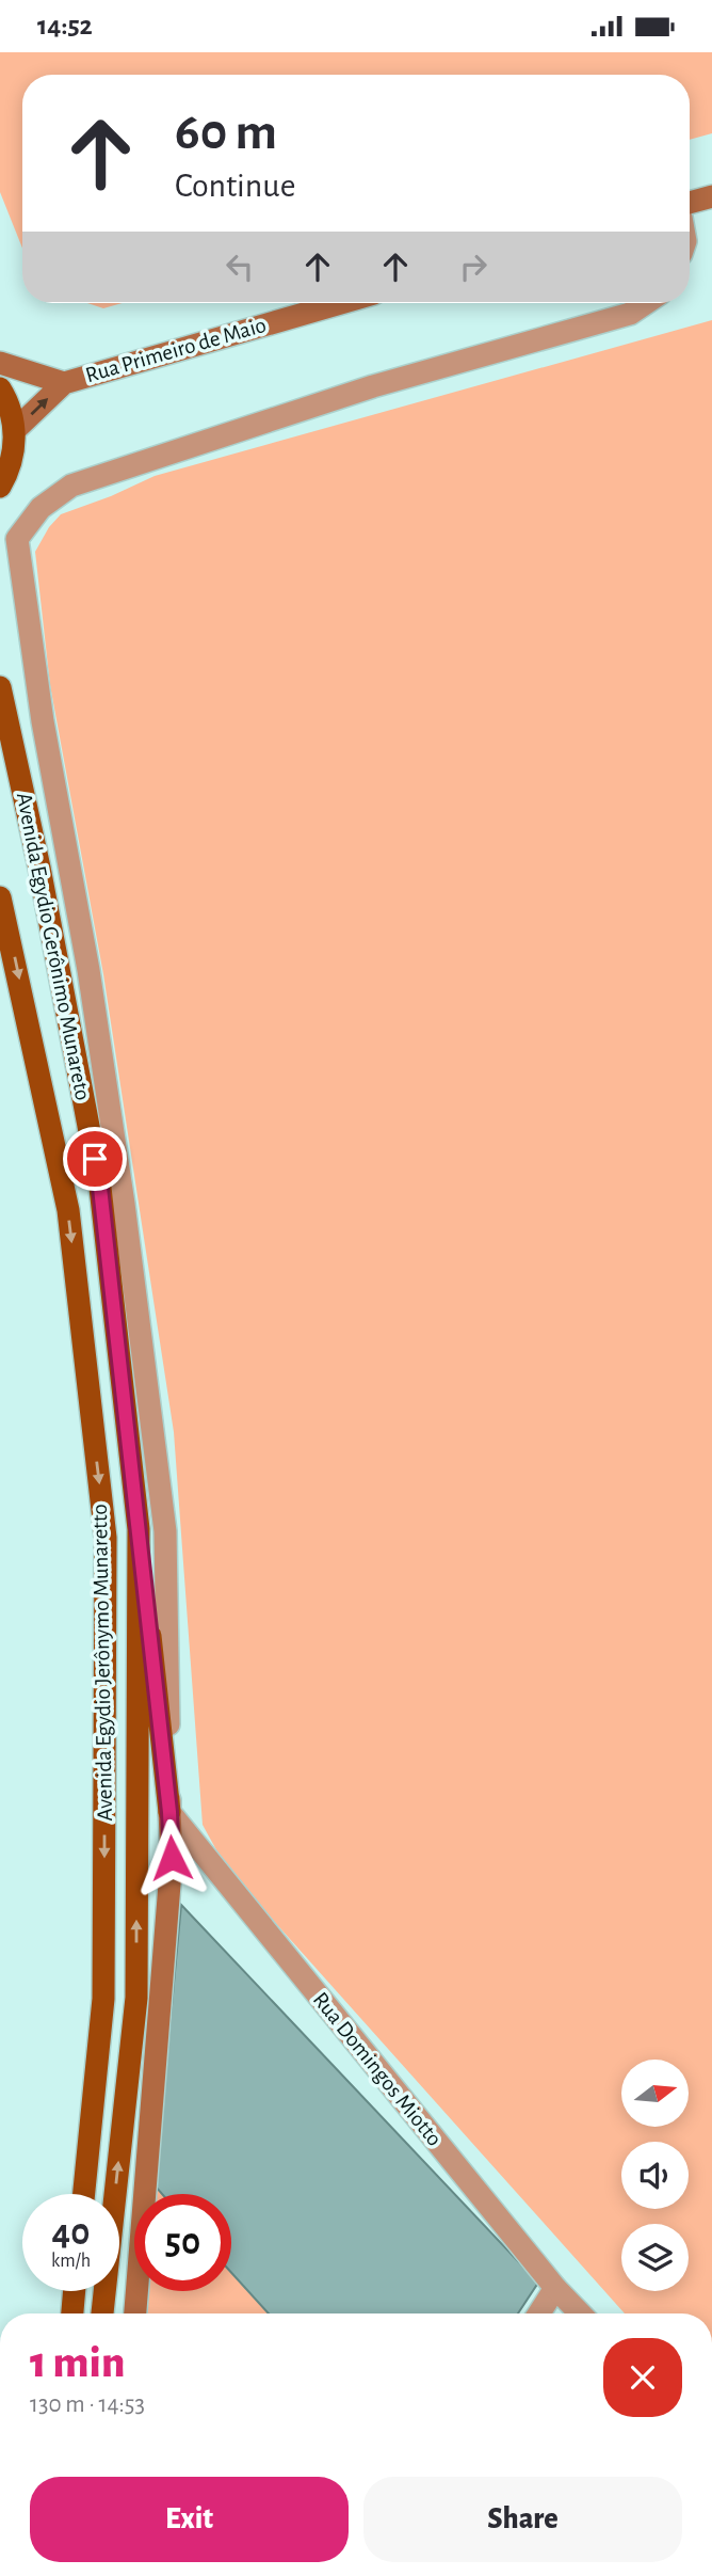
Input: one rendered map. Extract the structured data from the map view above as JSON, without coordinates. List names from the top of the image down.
{
  "streets": {
    "main road": ["Rua Primeiro de Maio", "Avenida Egydio Gerônimo Munareto", "Avenida Egydio Jerônymo Munaretto"],
    "street": ["Rua Domingos Miotto"]
  },
  "north": "right",
  "page": {
    "status": "14:52",
    "turn": ["60 m", "Continue"],
    "speed": "40 km/h",
    "limit": "50",
    "heading": ["1 min", "130 m · 14:53"],
    "buttons": ["Exit", "Share"]
  }
}
